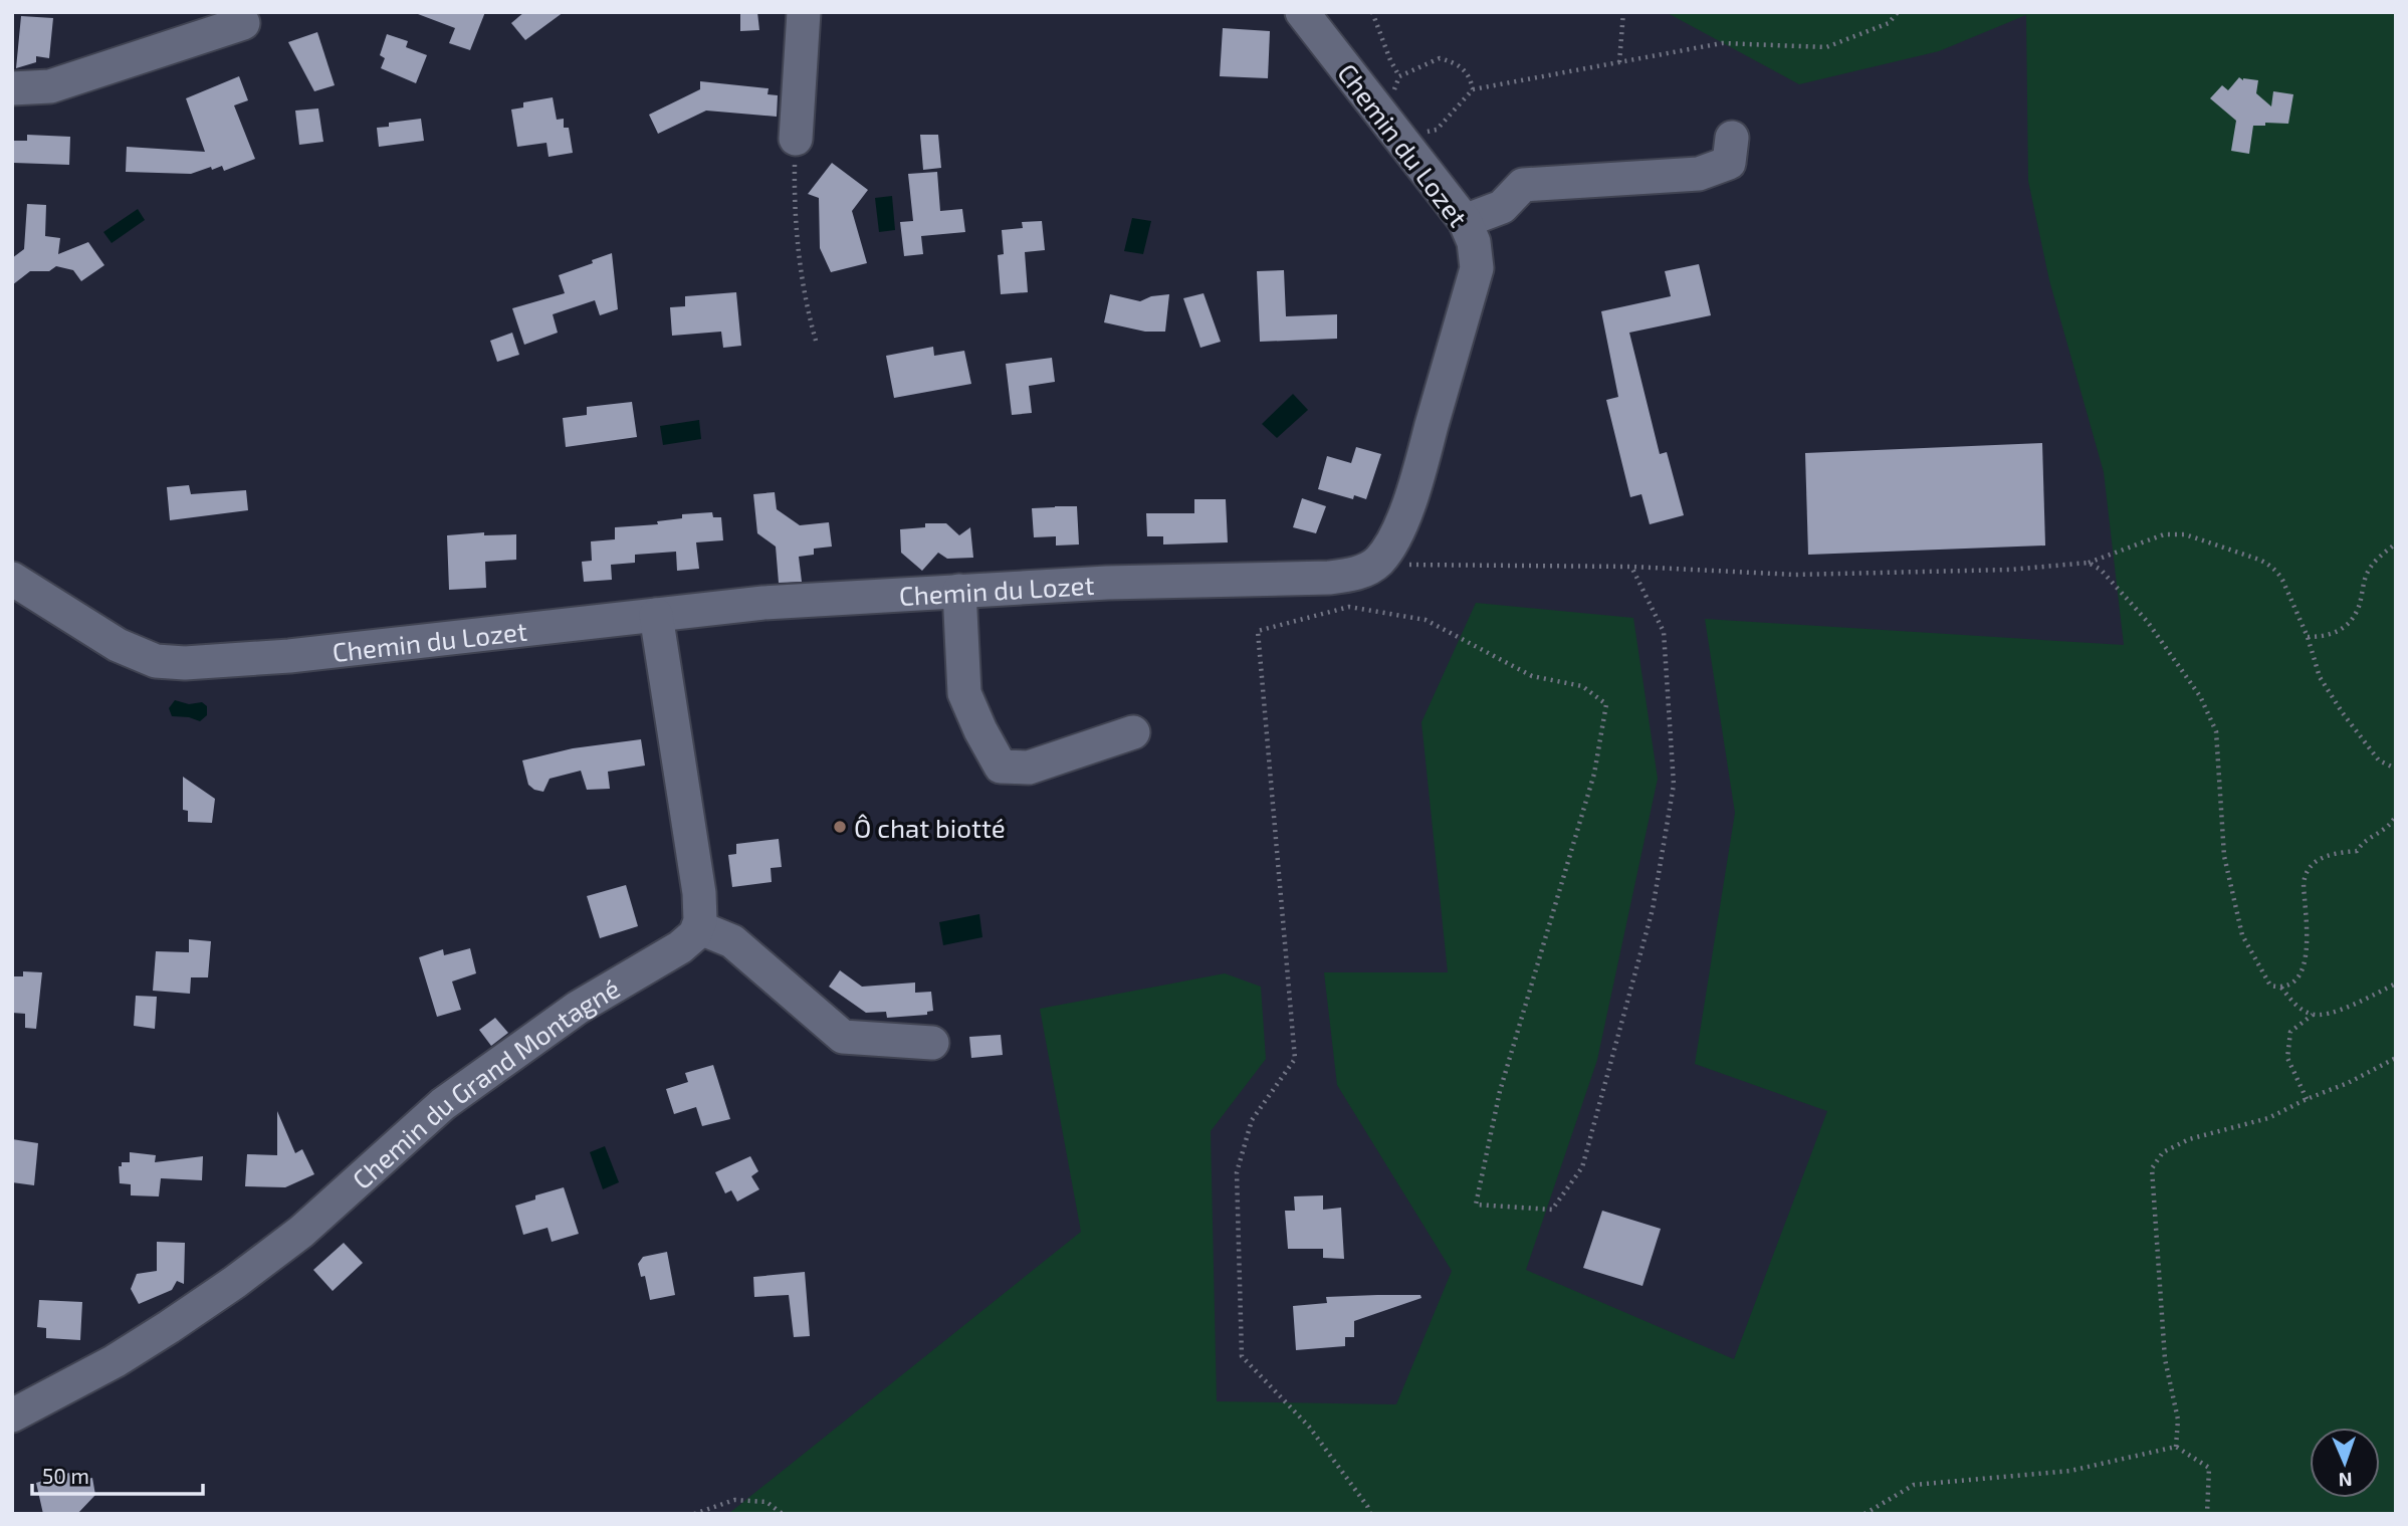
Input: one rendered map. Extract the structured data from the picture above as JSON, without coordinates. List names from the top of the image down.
{
  "streets": {
    "street": ["Chemin du Lozet", "Chemin du Grand Montagné"]
  },
  "places": ["Ô chat biotté"],
  "scale_bar": "50 m",
  "north": "bottom"
}
